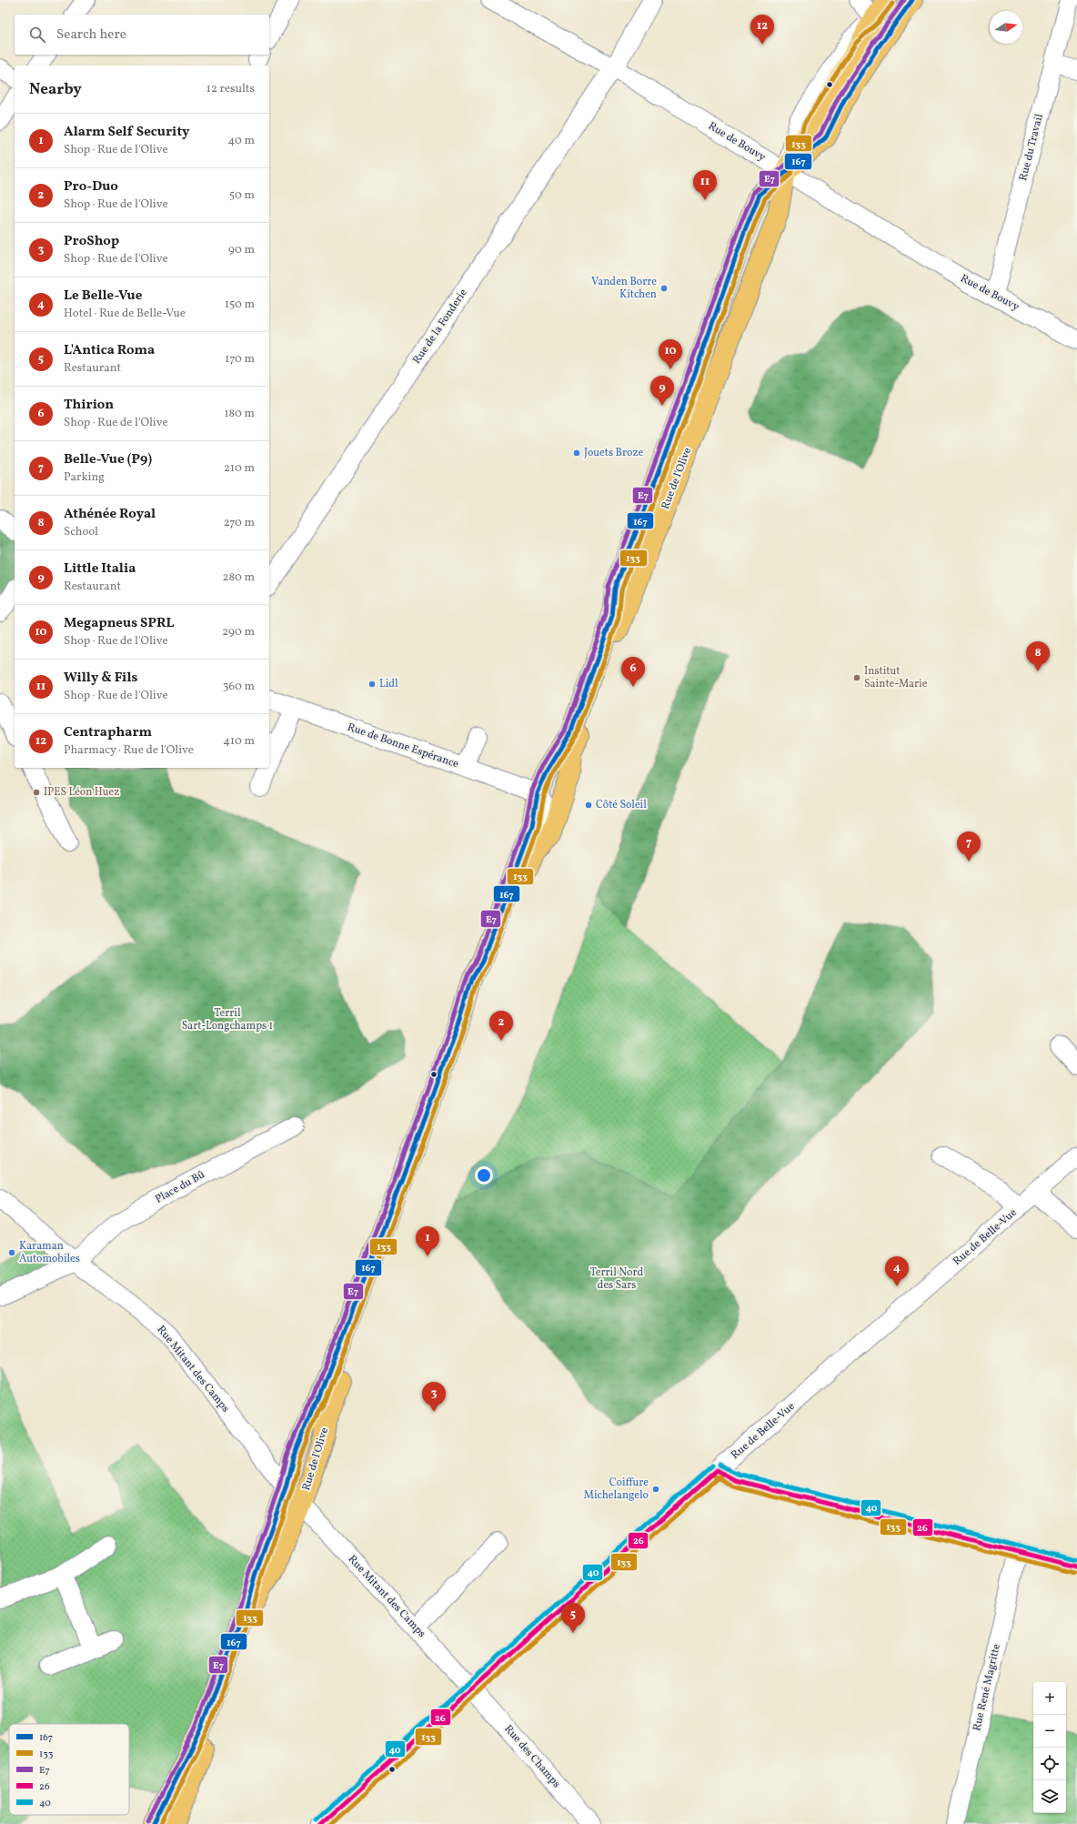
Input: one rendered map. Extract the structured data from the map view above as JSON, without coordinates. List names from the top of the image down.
{
  "streets": {
    "main road": ["Rue de l'Olive"],
    "street": [
      "Rue de Bouvy",
      "Rue du Travail",
      "Rue de la Fonderie",
      "Rue de Bonne Espérance",
      "Place du Bû",
      "Rue de Belle-Vue",
      "Rue Mitant des Camps",
      "Rue René Magritte",
      "Rue des Champs"
    ]
  },
  "crossings": [
    ["Rue de Bouvy", "Rue du Travail"],
    ["Rue de Bouvy", "Rue de la Fonderie"],
    ["Rue de Bouvy", "Rue de l'Olive"],
    ["Rue de l'Olive", "Rue de Bonne Espérance"],
    ["Rue de l'Olive", "Rue Mitant des Camps"],
    ["Place du Bû", "Rue Mitant des Camps"],
    ["Rue de Belle-Vue", "Rue Mitant des Camps"],
    ["Rue de Belle-Vue", "Rue des Champs"],
    ["Rue Mitant des Camps", "Rue des Champs"]
  ],
  "parks": ["Terril Sart-Longchamps 1", "Terril Nord des Sars"],
  "places": [
    "Vanden Borre Kitchen",
    "Jouets Broze",
    "Institut Sainte-Marie",
    "Lidl",
    "IPES Léon Huez",
    "Côté Soleil",
    "Karaman Automobiles",
    "Coiffure Michelangelo"
  ],
  "lines": [
    "transit line 167",
    "transit line E7",
    "transit line 133",
    "transit line 40",
    "transit line 26"
  ],
  "legend": [
    "167",
    "133",
    "E7",
    "26",
    "40"
  ],
  "north": "right",
  "page": {
    "pins": [
      "12",
      "11",
      "10",
      "9",
      "8",
      "6",
      "7",
      "2",
      "1",
      "4",
      "3",
      "5"
    ],
    "search": "Search here",
    "heading": ["Nearby", "12 results"],
    "list": [
      {
        "mark": "1",
        "name": "Alarm Self Security",
        "note": "Shop · Rue de l'Olive",
        "value": "40 m"
      },
      {
        "mark": "2",
        "name": "Pro-Duo",
        "note": "Shop · Rue de l'Olive",
        "value": "50 m"
      },
      {
        "mark": "3",
        "name": "ProShop",
        "note": "Shop · Rue de l'Olive",
        "value": "90 m"
      },
      {
        "mark": "4",
        "name": "Le Belle-Vue",
        "note": "Hotel · Rue de Belle-Vue",
        "value": "150 m"
      },
      {
        "mark": "5",
        "name": "L'Antica Roma",
        "note": "Restaurant",
        "value": "170 m"
      },
      {
        "mark": "6",
        "name": "Thirion",
        "note": "Shop · Rue de l'Olive",
        "value": "180 m"
      },
      {
        "mark": "7",
        "name": "Belle-Vue (P9)",
        "note": "Parking",
        "value": "210 m"
      },
      {
        "mark": "8",
        "name": "Athénée Royal",
        "note": "School",
        "value": "270 m"
      },
      {
        "mark": "9",
        "name": "Little Italia",
        "note": "Restaurant",
        "value": "280 m"
      },
      {
        "mark": "10",
        "name": "Megapneus SPRL",
        "note": "Shop · Rue de l'Olive",
        "value": "290 m"
      },
      {
        "mark": "11",
        "name": "Willy & Fils",
        "note": "Shop · Rue de l'Olive",
        "value": "360 m"
      },
      {
        "mark": "12",
        "name": "Centrapharm",
        "note": "Pharmacy · Rue de l'Olive",
        "value": "410 m"
      }
    ],
    "map_buttons": ["+", "−"]
  }
}
